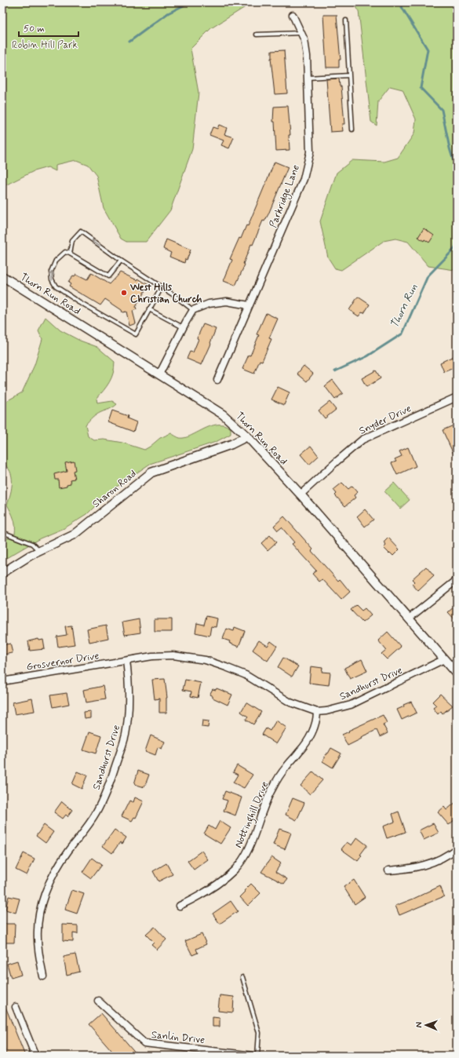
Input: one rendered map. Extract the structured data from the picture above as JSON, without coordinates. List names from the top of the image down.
{
  "streets": {
    "street": [
      "Parkridge Lane",
      "Thorn Run Road",
      "Snyder Drive",
      "Sharon Road",
      "Grosvernor Drive",
      "Sandhurst Drive",
      "Nottinghill Drive",
      "Sanlin Drive"
    ]
  },
  "crossings": [
    ["Thorn Run Road", "Snyder Drive"],
    ["Thorn Run Road", "Sharon Road"],
    ["Thorn Run Road", "Sandhurst Drive"],
    ["Grosvernor Drive", "Sandhurst Drive"],
    ["Sandhurst Drive", "Nottinghill Drive"]
  ],
  "water": ["Thorn Run"],
  "parks": ["Robin Hill Park"],
  "places": ["West Hills Christian Church"],
  "scale_bar": "50 m",
  "north": "left"
}
